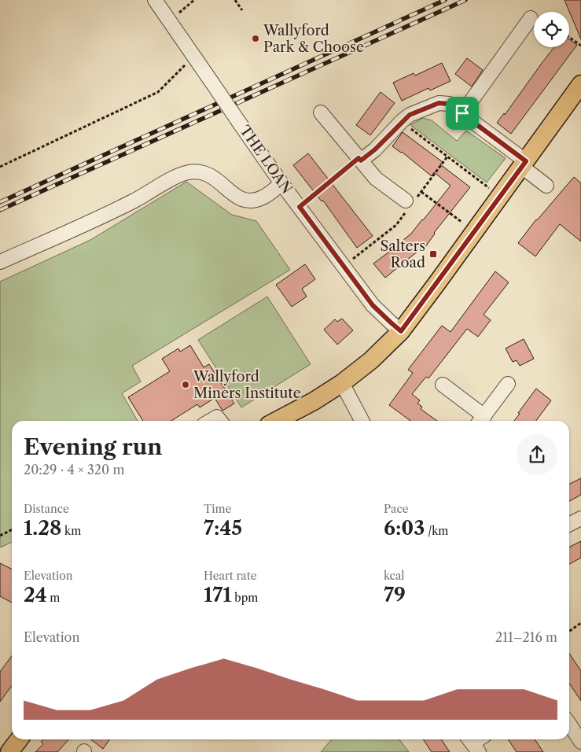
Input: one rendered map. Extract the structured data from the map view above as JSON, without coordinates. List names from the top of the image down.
{
  "streets": {
    "street": ["THE LOAN"]
  },
  "places": {
    "other": ["Wallyford Park & Choose", "Wallyford Miners Institute"],
    "transit": ["Salters Road"]
  },
  "page": {
    "heading": ["Evening run", "20:29 · 4 × 320 m"],
    "stats": [
      ["Distance", "1.28 km"],
      ["Time", "7:45"],
      ["Pace", "6:03 /km"],
      ["Elevation", "24 m"],
      ["Heart rate", "171 bpm"],
      ["kcal", "79"]
    ],
    "chart": ["Elevation", "211–216 m"]
  }
}
